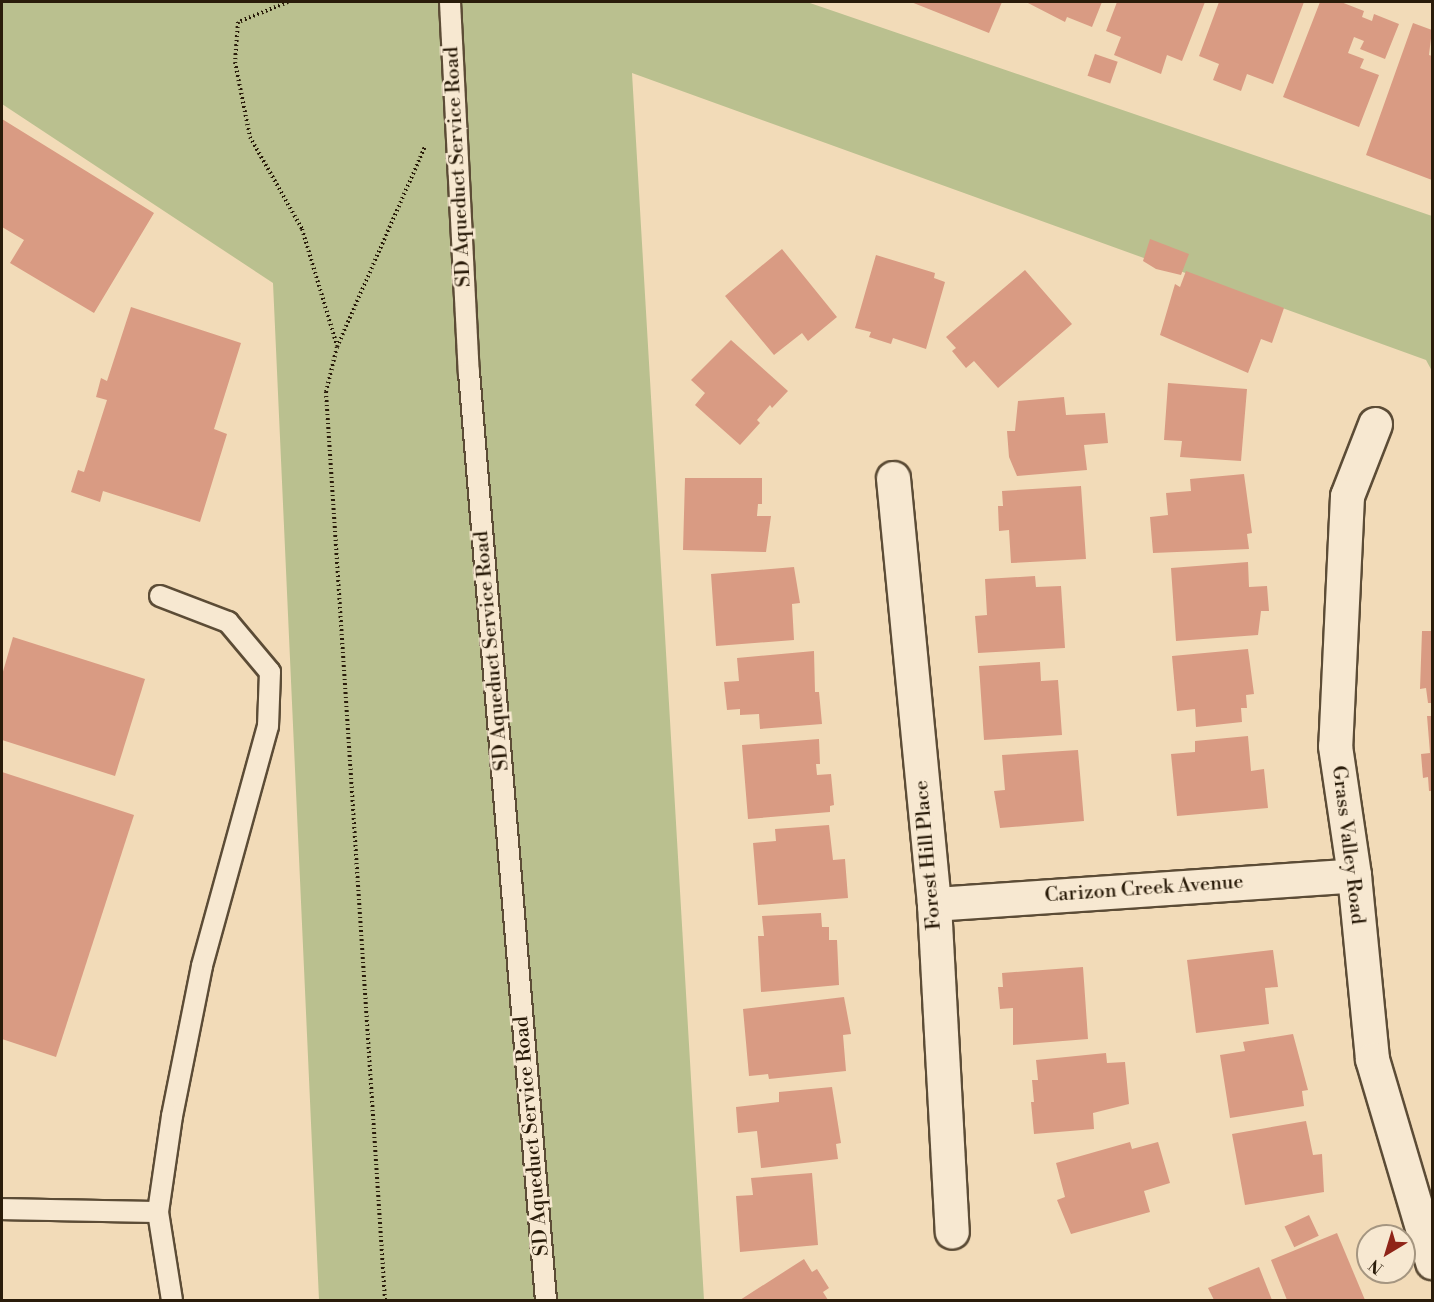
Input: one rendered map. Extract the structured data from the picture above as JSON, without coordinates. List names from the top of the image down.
{
  "streets": {
    "street": ["Grass Valley Road", "Forest Hill Place", "Carizon Creek Avenue"],
    "lane": ["SD Aqueduct Service Road"]
  },
  "crossings": [
    ["Grass Valley Road", "Carizon Creek Avenue"],
    ["Forest Hill Place", "Carizon Creek Avenue"]
  ],
  "north": "bottom left"
}
